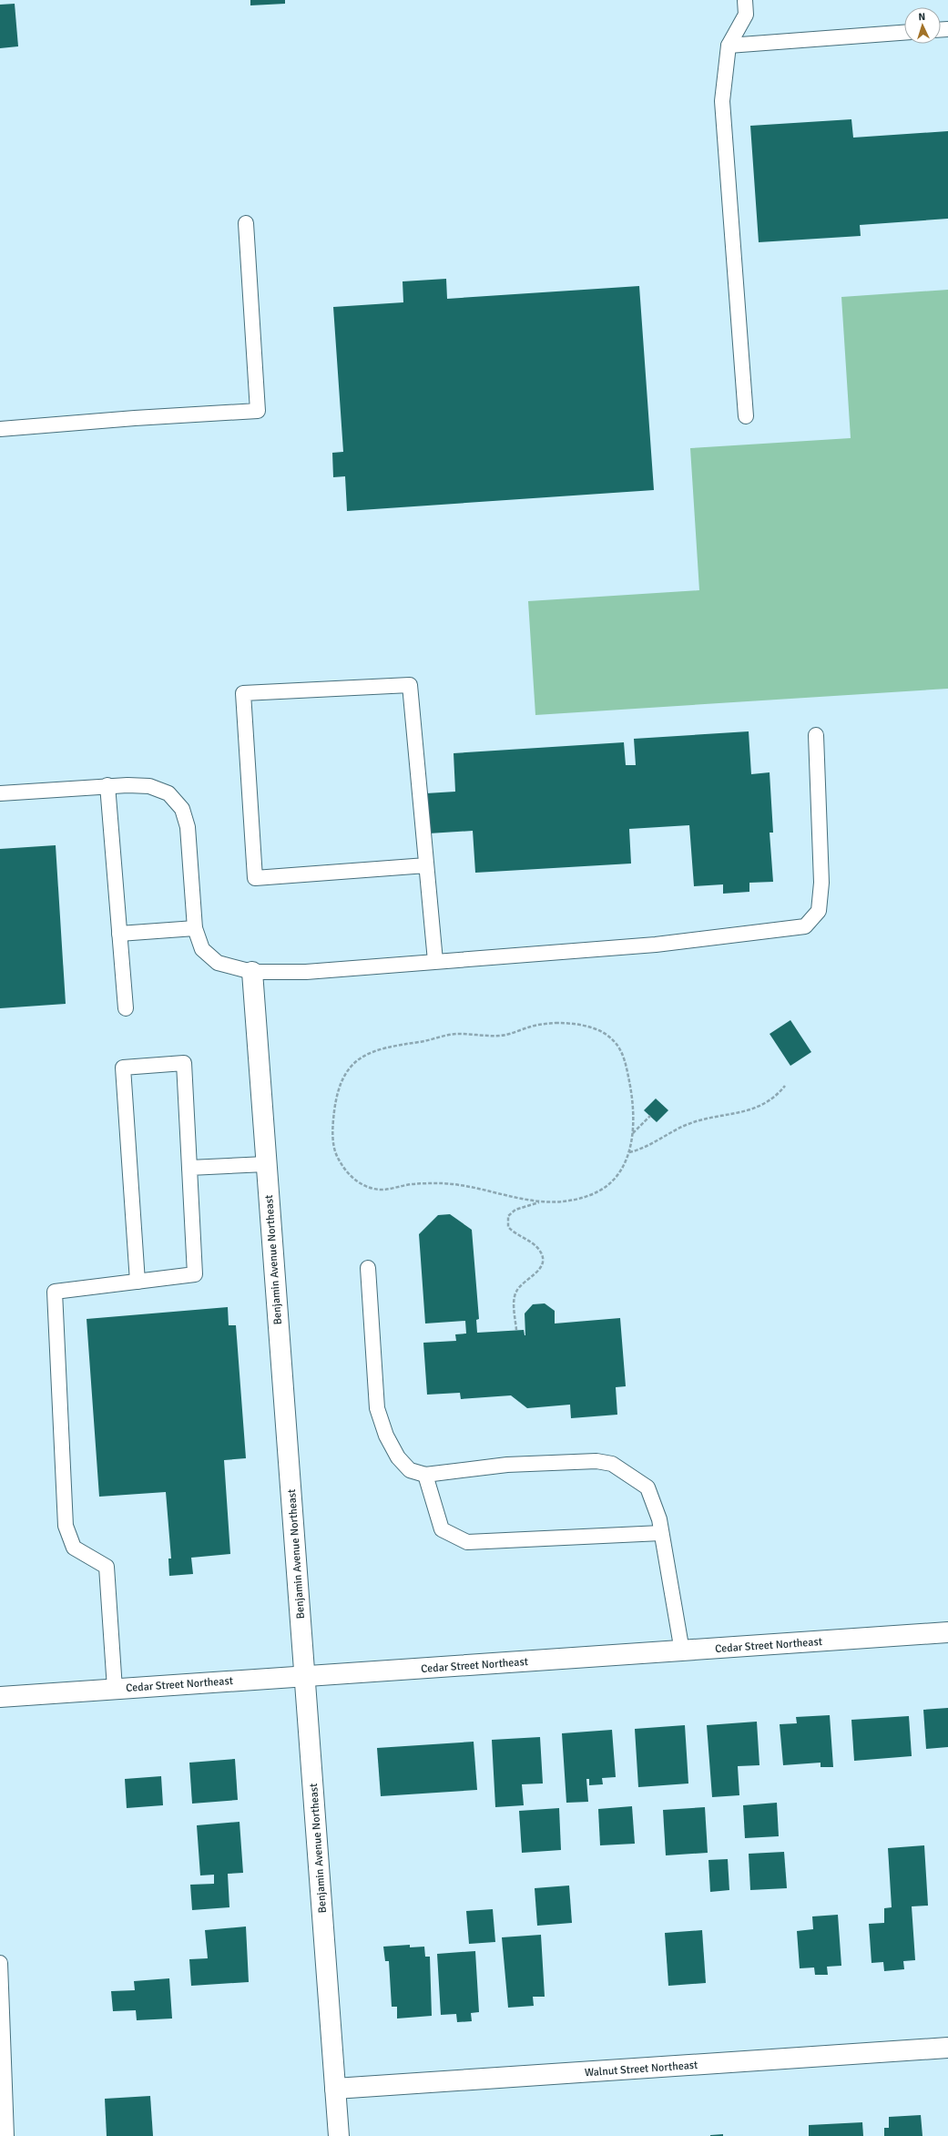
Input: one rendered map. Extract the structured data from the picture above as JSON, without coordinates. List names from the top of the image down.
{
  "streets": {
    "street": ["Benjamin Avenue Northeast", "Cedar Street Northeast", "Walnut Street Northeast"]
  },
  "crossings": [
    ["Benjamin Avenue Northeast", "Cedar Street Northeast"],
    ["Benjamin Avenue Northeast", "Walnut Street Northeast"]
  ],
  "north": "top"
}
